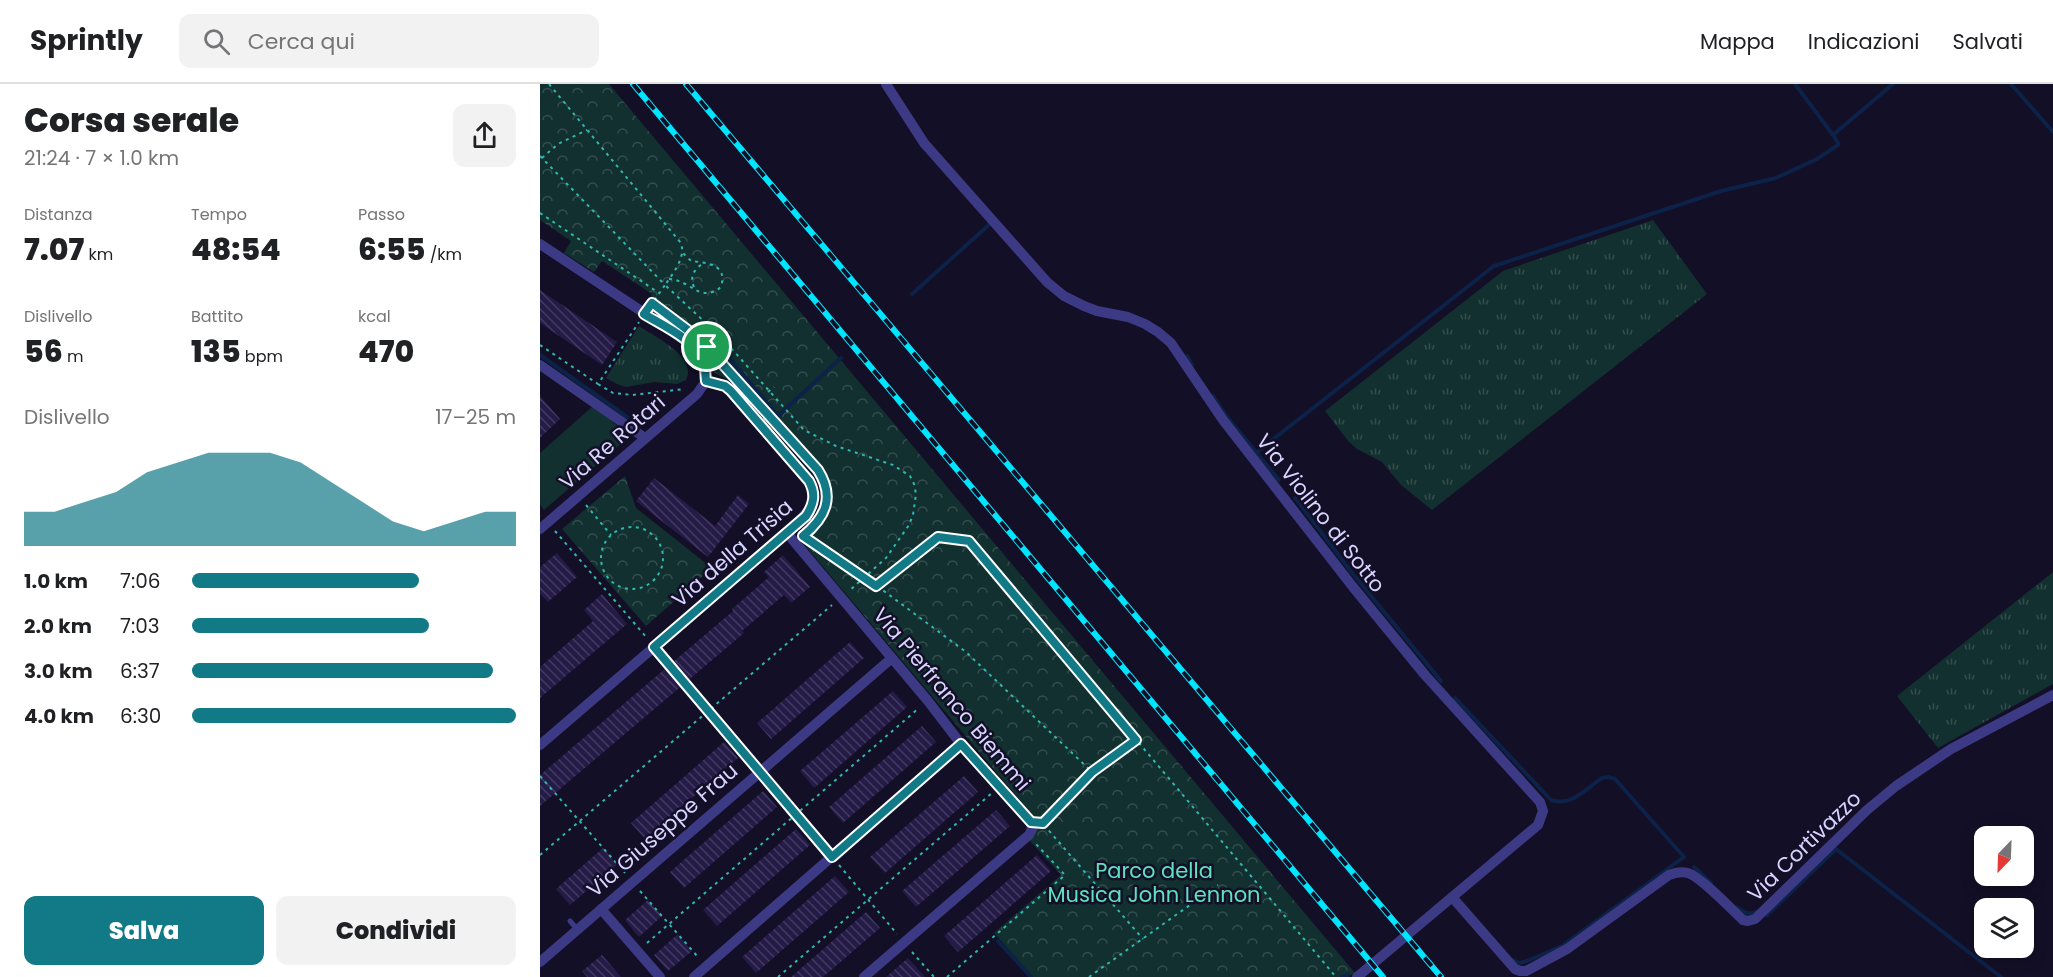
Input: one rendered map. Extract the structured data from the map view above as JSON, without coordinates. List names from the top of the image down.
{
  "streets": {
    "street": [
      "Via Re Rotari",
      "Via Violino di Sotto",
      "Via della Trisia",
      "Via Pierfranco Biemmi",
      "Via Giuseppe Frau",
      "Via Cortivazzo"
    ]
  },
  "crossings": [
    ["Via Re Rotari", "Via della Trisia"],
    ["Via Violino di Sotto", "Via Cortivazzo"],
    ["Via della Trisia", "Via Pierfranco Biemmi"],
    ["Via Pierfranco Biemmi", "Via Giuseppe Frau"]
  ],
  "parks": ["Parco della Musica John Lennon"],
  "north": "bottom left",
  "page": {
    "header": "Sprintly",
    "search": "Cerca qui",
    "nav": ["Mappa", "Indicazioni", "Salvati"],
    "heading": ["Corsa serale", "21:24 · 7 × 1.0 km"],
    "stats": [
      ["Distanza", "7.07 km"],
      ["Tempo", "48:54"],
      ["Passo", "6:55 /km"],
      ["Dislivello", "56 m"],
      ["Battito", "135 bpm"],
      ["kcal", "470"]
    ],
    "chart": ["Dislivello", "17–25 m"],
    "list": [
      {
        "name": "1.0 km",
        "note": "7:06"
      },
      {
        "name": "2.0 km",
        "note": "7:03"
      },
      {
        "name": "3.0 km",
        "note": "6:37"
      },
      {
        "name": "4.0 km",
        "note": "6:30"
      }
    ],
    "buttons": ["Salva", "Condividi"]
  }
}
